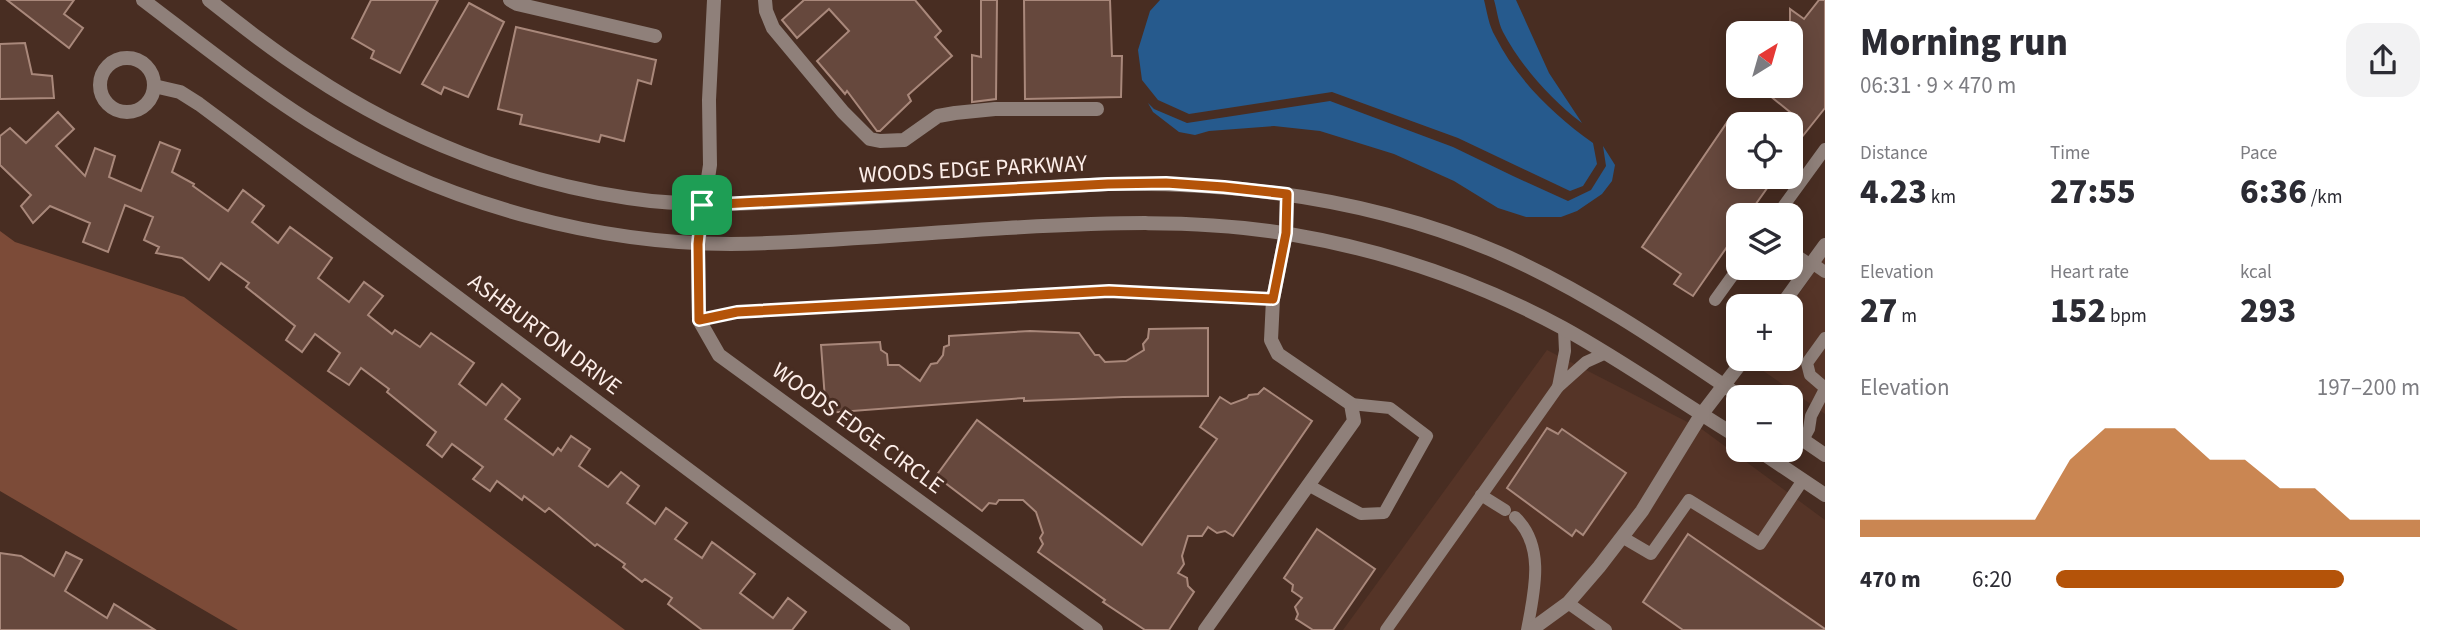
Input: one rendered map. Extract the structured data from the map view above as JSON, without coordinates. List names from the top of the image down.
{
  "streets": {
    "street": ["WOODS EDGE PARKWAY", "ASHBURTON DRIVE", "WOODS EDGE CIRCLE"]
  },
  "crossings": [
    ["WOODS EDGE PARKWAY", "WOODS EDGE CIRCLE"]
  ],
  "north": "top right",
  "page": {
    "heading": ["Morning run", "06:31 · 9 × 470 m"],
    "map_buttons": ["+", "−"],
    "stats": [
      ["Distance", "4.23 km"],
      ["Time", "27:55"],
      ["Pace", "6:36 /km"],
      ["Elevation", "27 m"],
      ["Heart rate", "152 bpm"],
      ["kcal", "293"]
    ],
    "chart": ["Elevation", "197–200 m"],
    "list": [
      {
        "name": "470 m",
        "note": "6:20"
      }
    ]
  }
}
